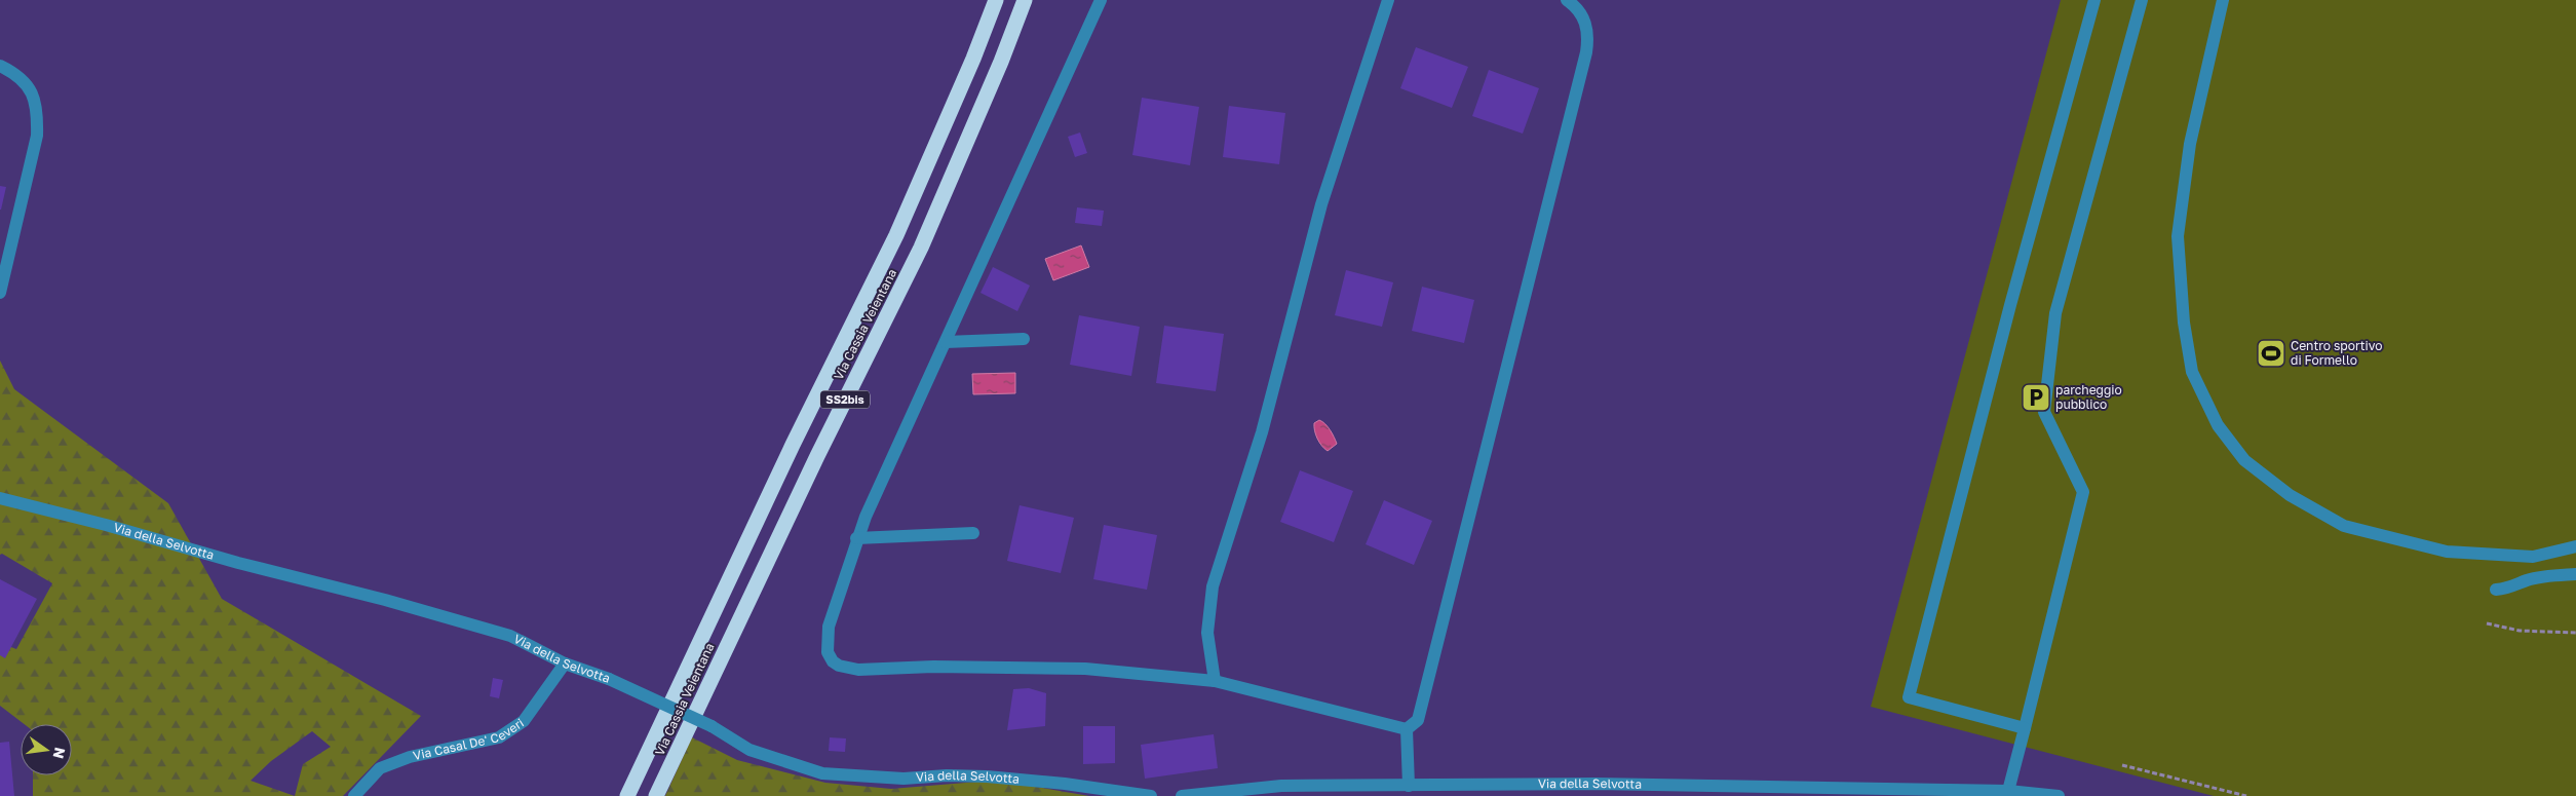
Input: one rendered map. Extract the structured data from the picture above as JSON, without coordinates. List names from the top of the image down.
{
  "streets": {
    "highway": ["Via Cassia Veientana", "SS2bis"],
    "street": ["Via della Selvotta", "Via Casal De' Ceveri"]
  },
  "crossings": [
    ["Via della Selvotta", "Via Casal De' Ceveri"]
  ],
  "places": {
    "sports": ["Centro sportivo di Formello"],
    "parking": ["parcheggio pubblico"]
  },
  "north": "right"
}
